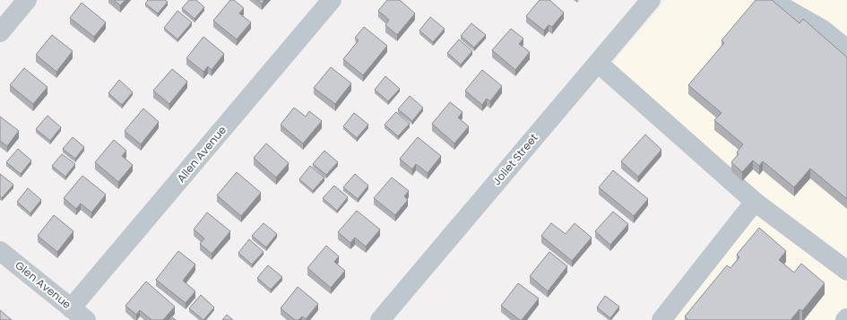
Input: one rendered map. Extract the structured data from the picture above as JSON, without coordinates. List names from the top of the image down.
{
  "streets": {
    "street": ["Allen Avenue", "Joliet Street", "Glen Avenue"]
  },
  "crossings": [
    ["Allen Avenue", "Glen Avenue"]
  ]
}
